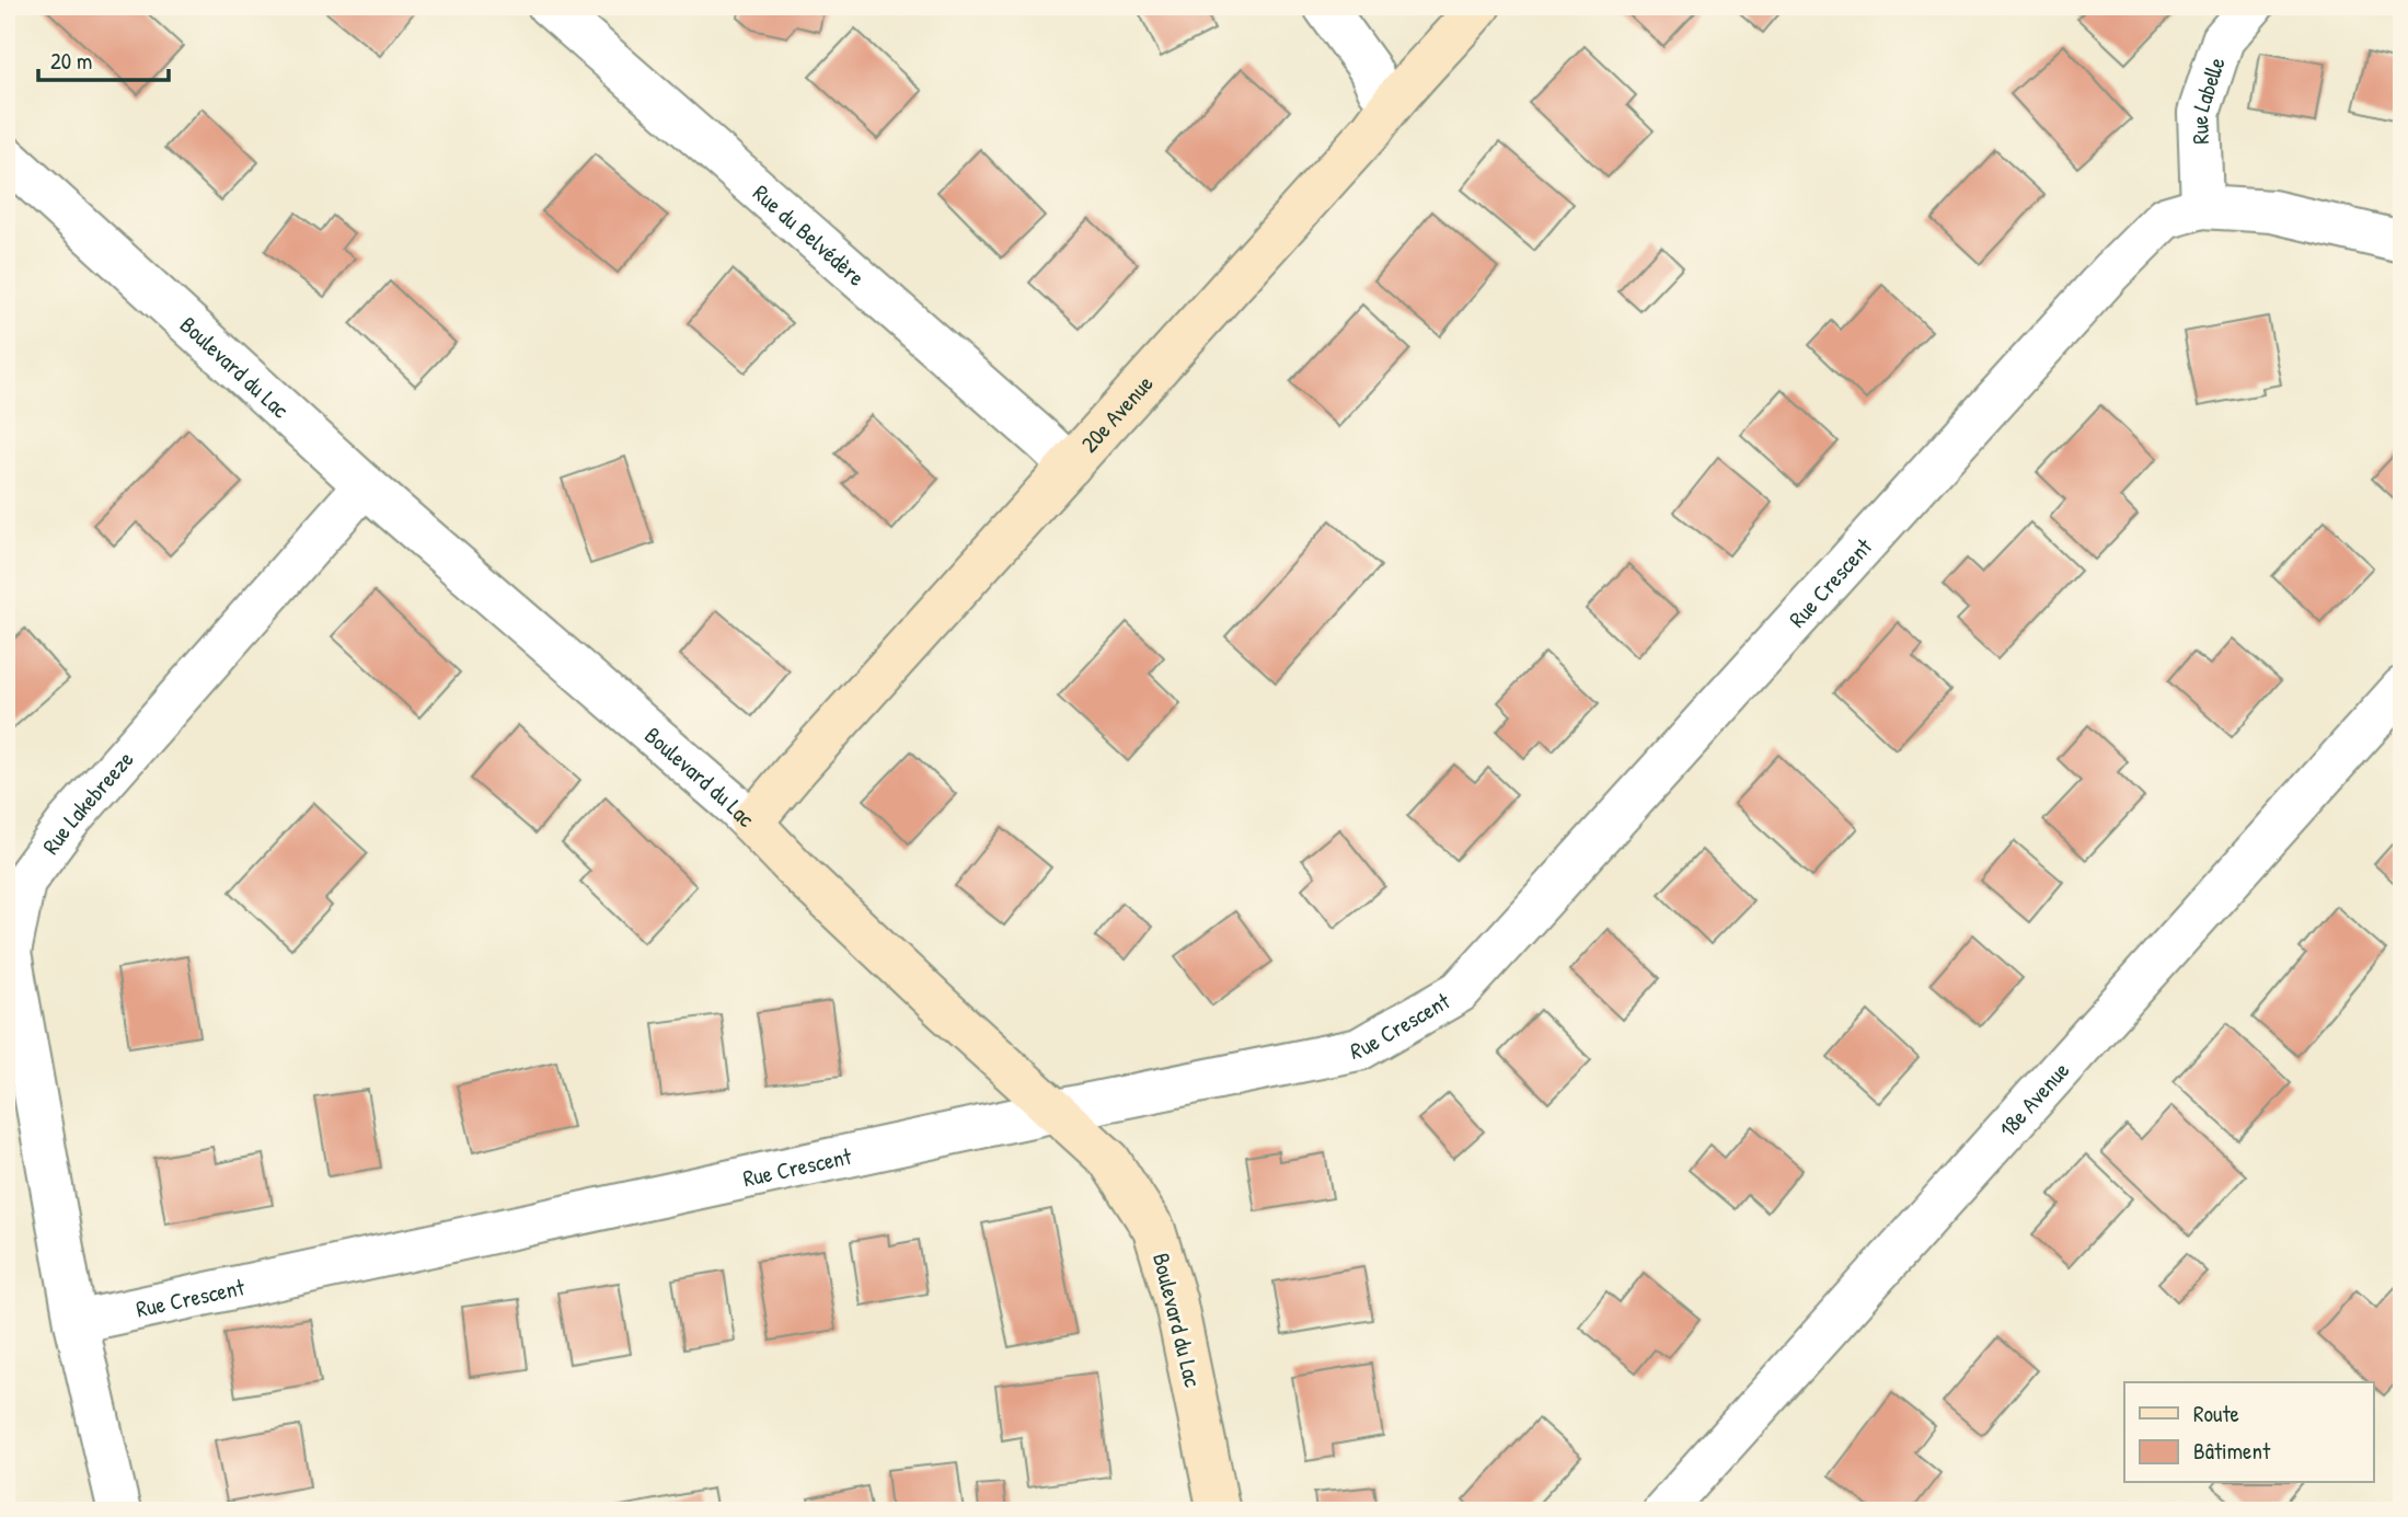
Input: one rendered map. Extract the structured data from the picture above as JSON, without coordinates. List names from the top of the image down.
{
  "streets": {
    "street": [
      "Rue Labelle",
      "Rue du Belvédère",
      "Boulevard du Lac",
      "20e Avenue",
      "Rue Crescent",
      "Rue Lakebreeze",
      "18e Avenue"
    ]
  },
  "crossings": [
    ["Rue Labelle", "Rue Crescent"],
    ["Rue du Belvédère", "20e Avenue"],
    ["Boulevard du Lac", "20e Avenue"],
    ["Boulevard du Lac", "Rue Crescent"],
    ["Boulevard du Lac", "Rue Lakebreeze"],
    ["Rue Crescent", "Rue Lakebreeze"]
  ],
  "legend": ["Route", "Bâtiment"],
  "scale_bar": "20 m"
}
